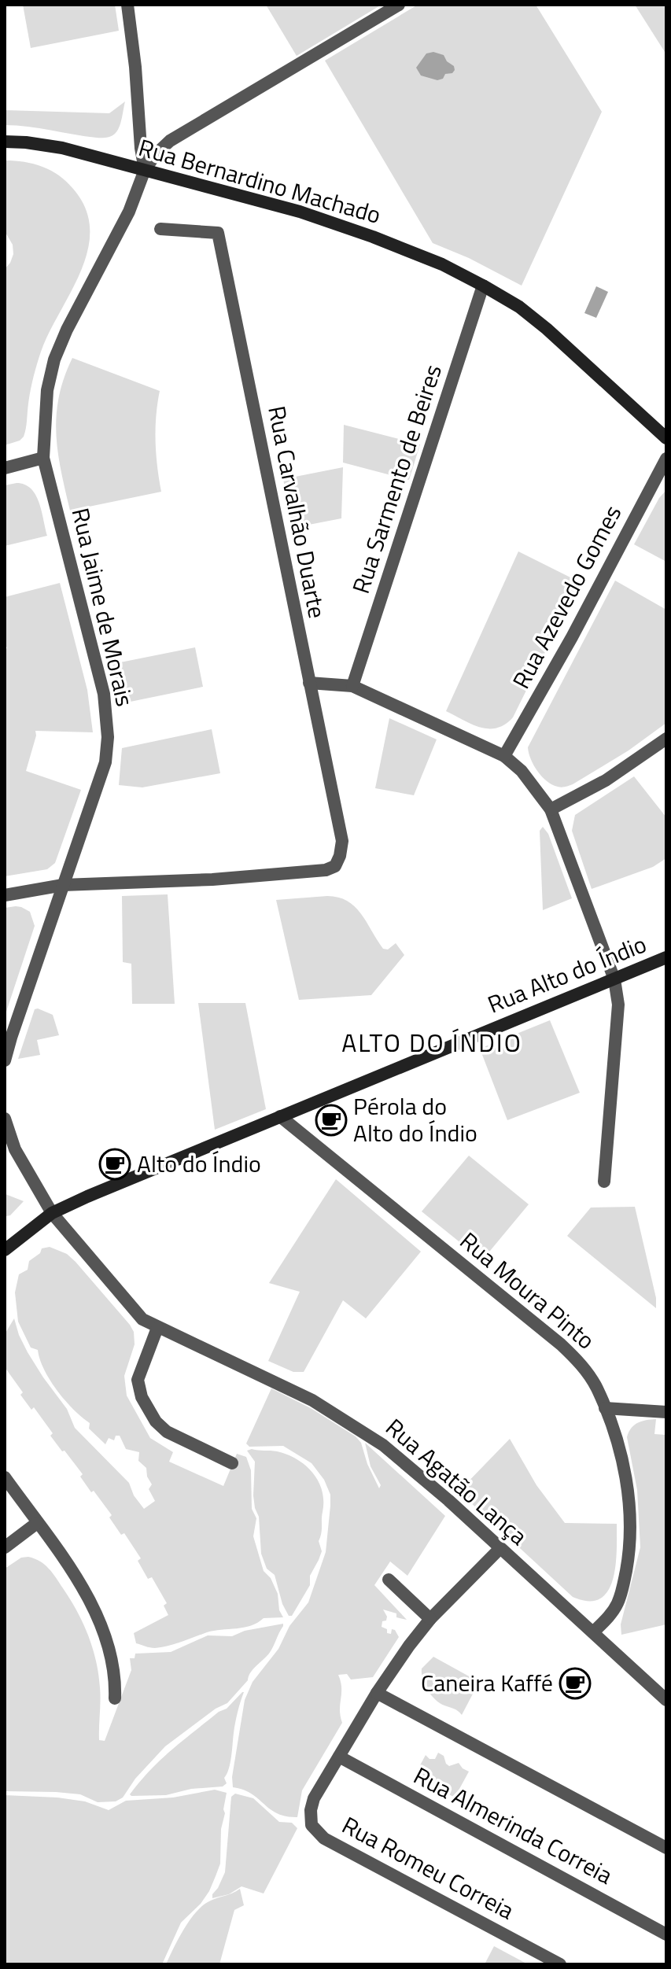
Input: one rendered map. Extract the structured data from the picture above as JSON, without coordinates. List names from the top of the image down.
{
  "streets": {
    "main road": ["Rua Bernardino Machado", "Rua Alto do Índio"],
    "street": [
      "Rua Sarmento de Beires",
      "Rua Carvalhão Duarte",
      "Rua Azevedo Gomes",
      "Rua Jaime de Morais",
      "Rua Moura Pinto",
      "Rua Agatão Lança",
      "Rua Almerinda Correia",
      "Rua Romeu Correia"
    ]
  },
  "crossings": [
    ["Rua Bernardino Machado", "Rua Sarmento de Beires"],
    ["Rua Bernardino Machado", "Rua Jaime de Morais"],
    ["Rua Carvalhão Duarte", "Rua Jaime de Morais"],
    ["Rua Alto do Índio", "Rua Moura Pinto"],
    ["Rua Alto do Índio", "Rua Agatão Lança"],
    ["Rua Moura Pinto", "Rua Agatão Lança"],
    ["Rua Agatão Lança", "Rua Romeu Correia"],
    ["Rua Almerinda Correia", "Rua Romeu Correia"]
  ],
  "districts": ["ALTO DO ÍNDIO"],
  "places": {
    "cafe": ["Pérola do Alto do Índio", "Alto do Índio", "Caneira Kaffé"]
  }
}
